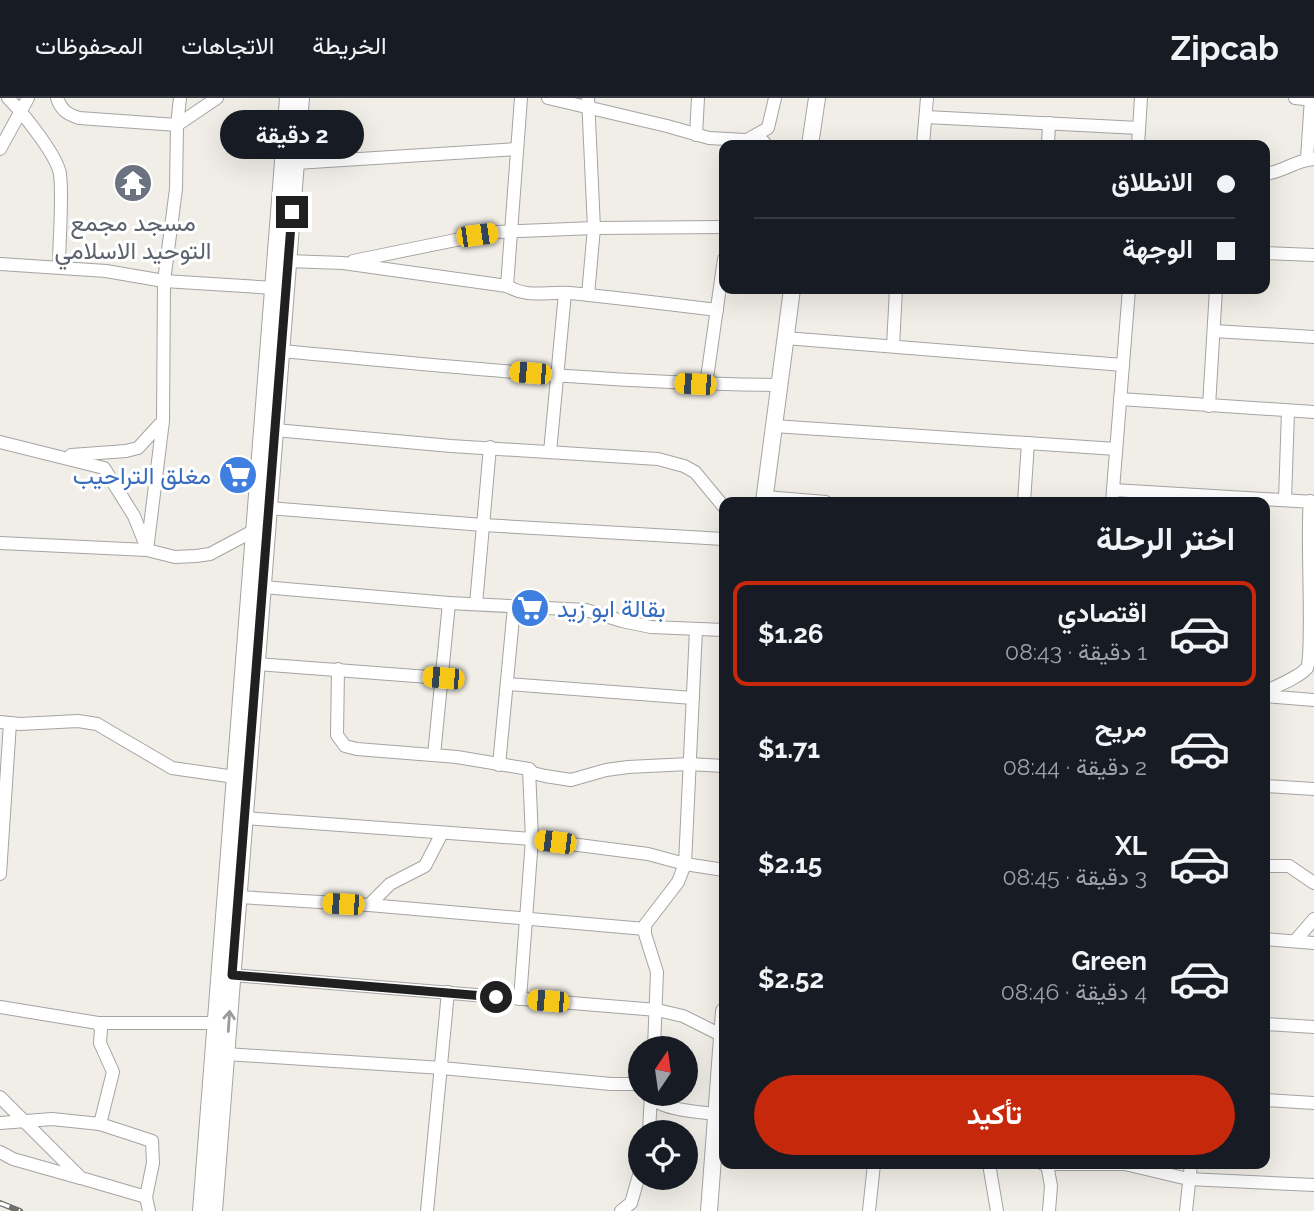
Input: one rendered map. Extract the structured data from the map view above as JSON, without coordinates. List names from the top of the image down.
{
  "places": {
    "temple": ["مسجد مجمع التوحيد الاسلامي"],
    "supermarket": ["مغلق التراحيب", "بقالة ابو زيد"]
  },
  "north": "top",
  "page": {
    "header": "Zipcab",
    "nav": ["الخريطة", "الاتجاهات", "المحفوظات"],
    "bubble": "2 دقيقة",
    "banner": ["الانطلاق", "الوجهة"],
    "heading": "اختر الرحلة",
    "list": [
      {
        "name": "اقتصادي",
        "note": "1 دقيقة · 08:43",
        "value": "$1.26"
      },
      {
        "name": "مريح",
        "note": "2 دقيقة · 08:44",
        "value": "$1.71"
      },
      {
        "name": "XL",
        "note": "3 دقيقة · 08:45",
        "value": "$2.15"
      },
      {
        "name": "Green",
        "note": "4 دقيقة · 08:46",
        "value": "$2.52"
      }
    ],
    "buttons": "تأكيد"
  }
}
